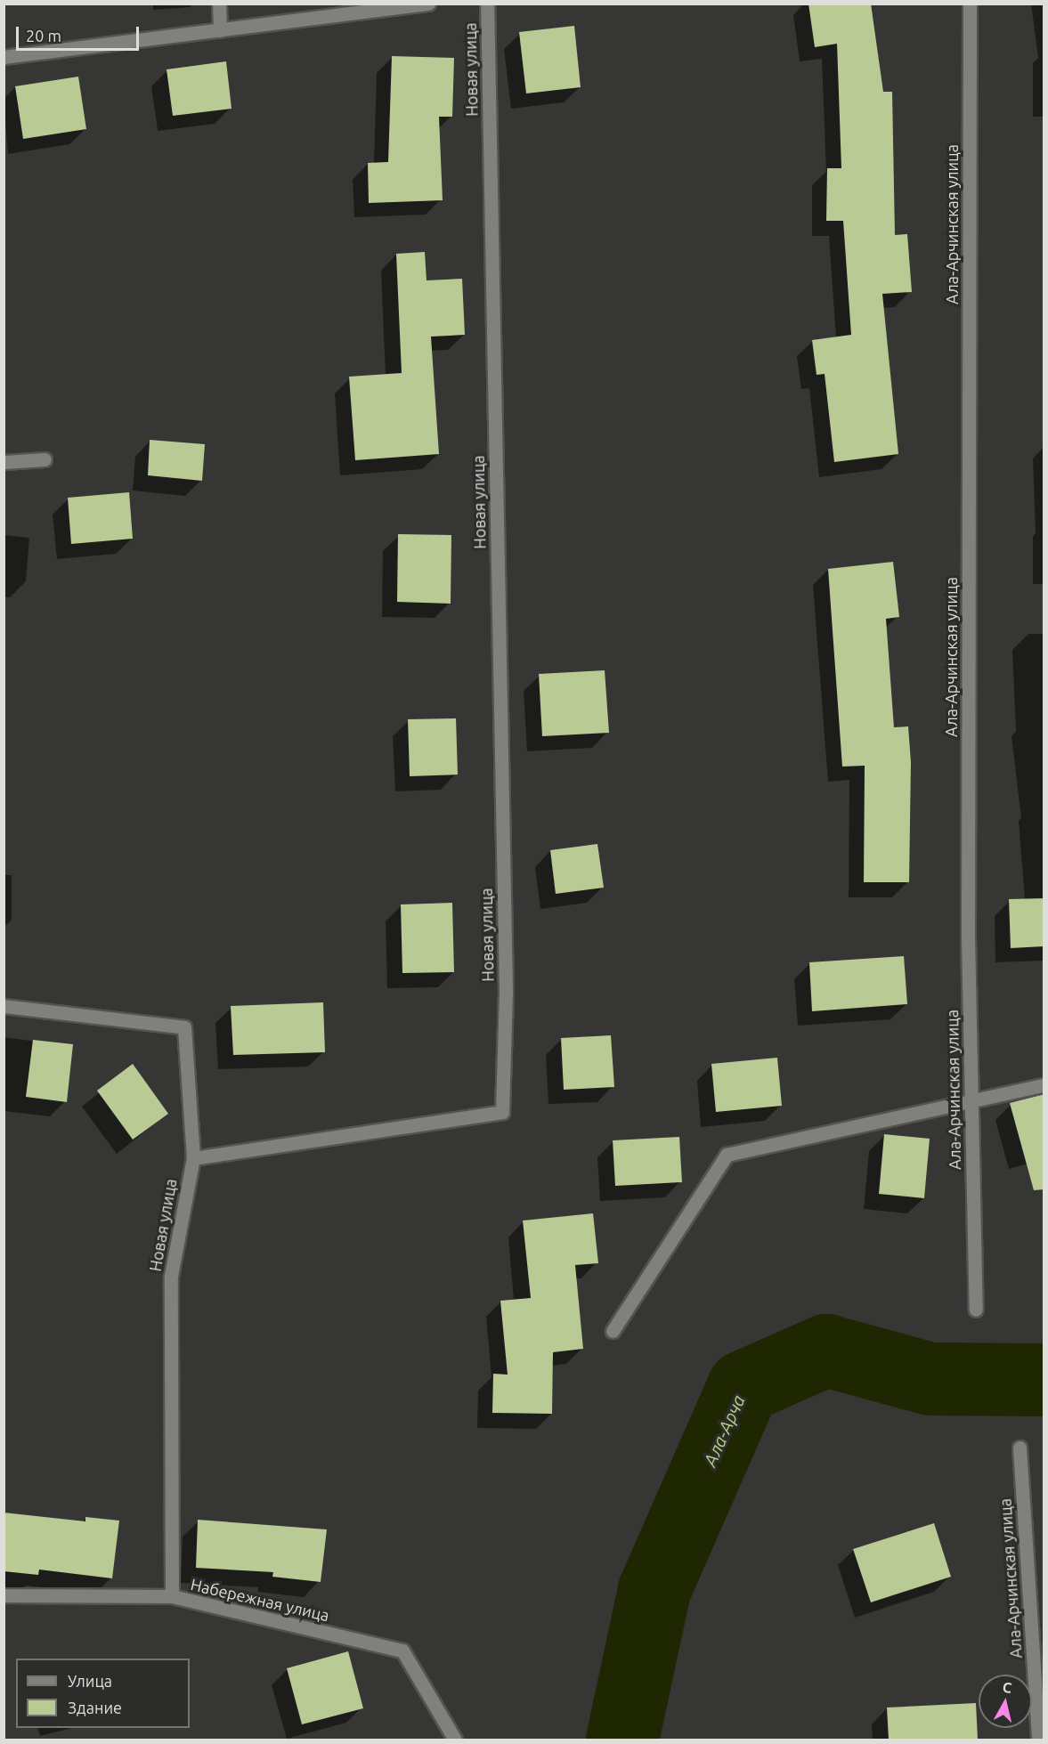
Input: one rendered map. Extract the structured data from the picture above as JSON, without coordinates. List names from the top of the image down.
{
  "streets": {
    "street": ["Новая улица", "Ала-Арчинская улица", "Набережная улица"]
  },
  "crossings": [
    ["Новая улица", "Набережная улица"]
  ],
  "water": ["Ала-Арча"],
  "legend": ["Улица", "Здание"],
  "scale_bar": "20 m",
  "north": "top"
}
